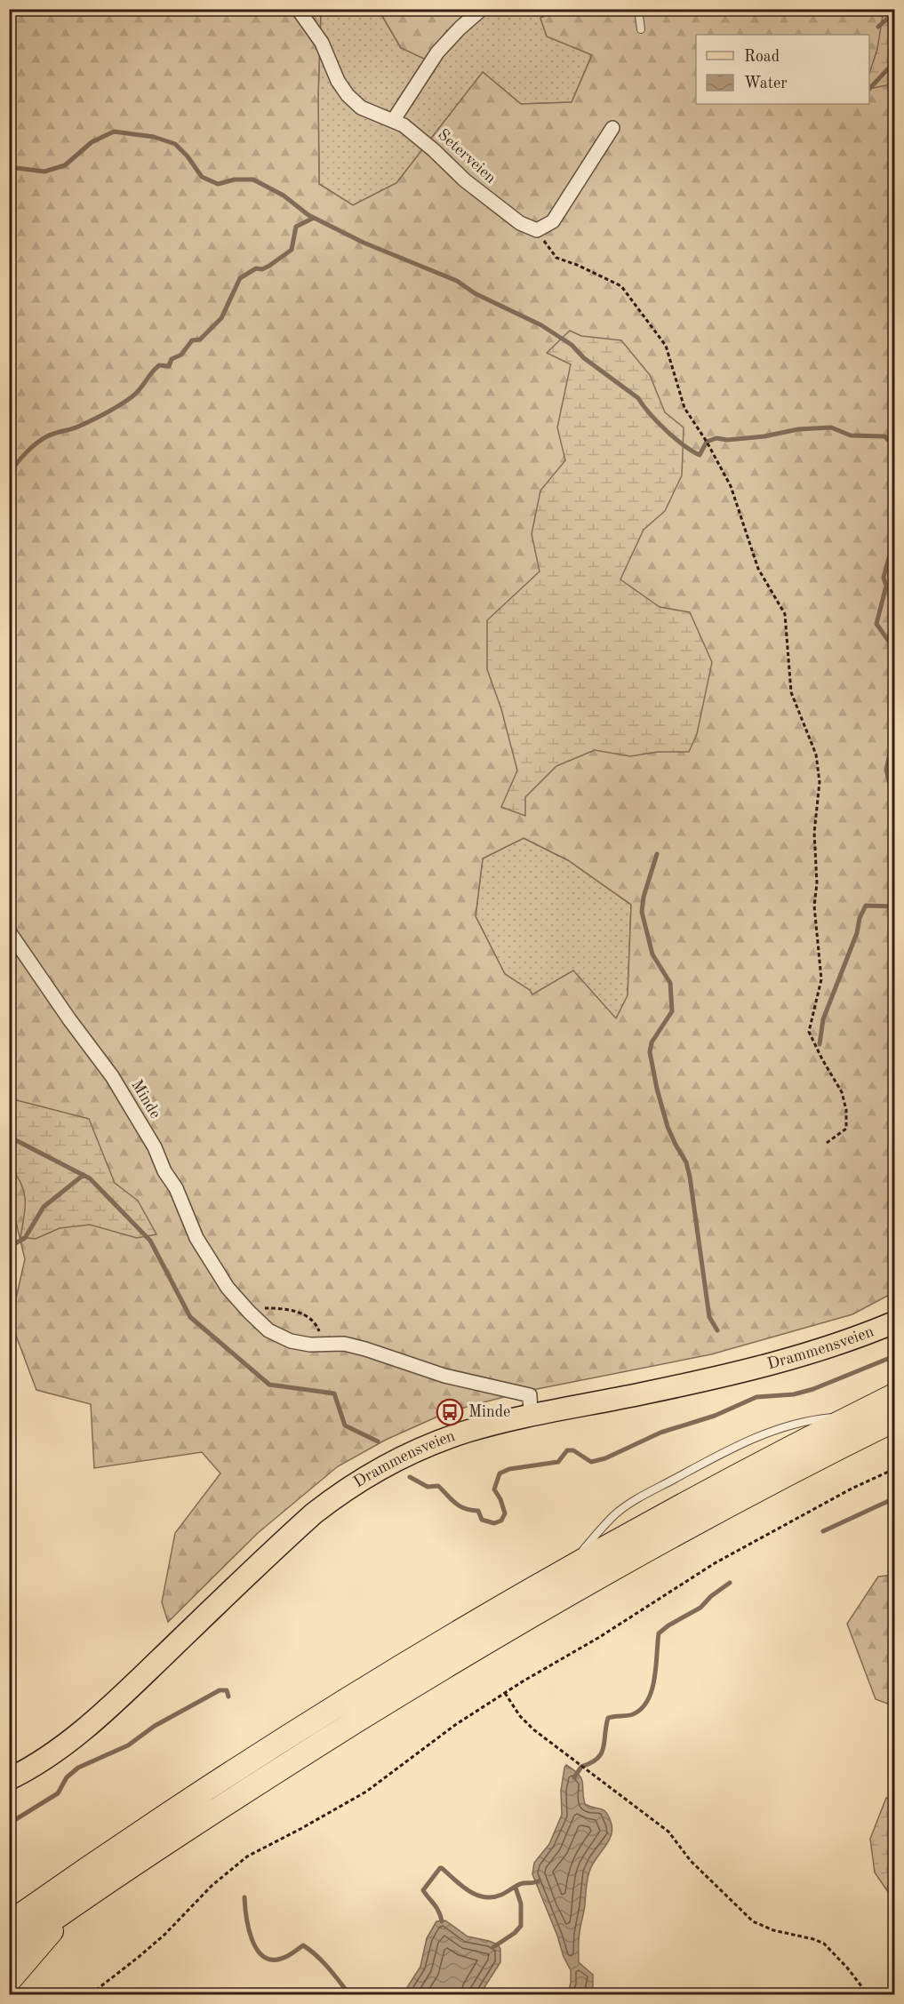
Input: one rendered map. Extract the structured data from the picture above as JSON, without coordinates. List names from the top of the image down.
{
  "streets": {
    "main road": ["Drammensveien"],
    "street": ["Seterveien", "Minde"]
  },
  "crossings": [
    ["Minde", "Drammensveien"]
  ],
  "places": {
    "bus stop": ["Minde"]
  },
  "legend": ["Road", "Water"]
}
